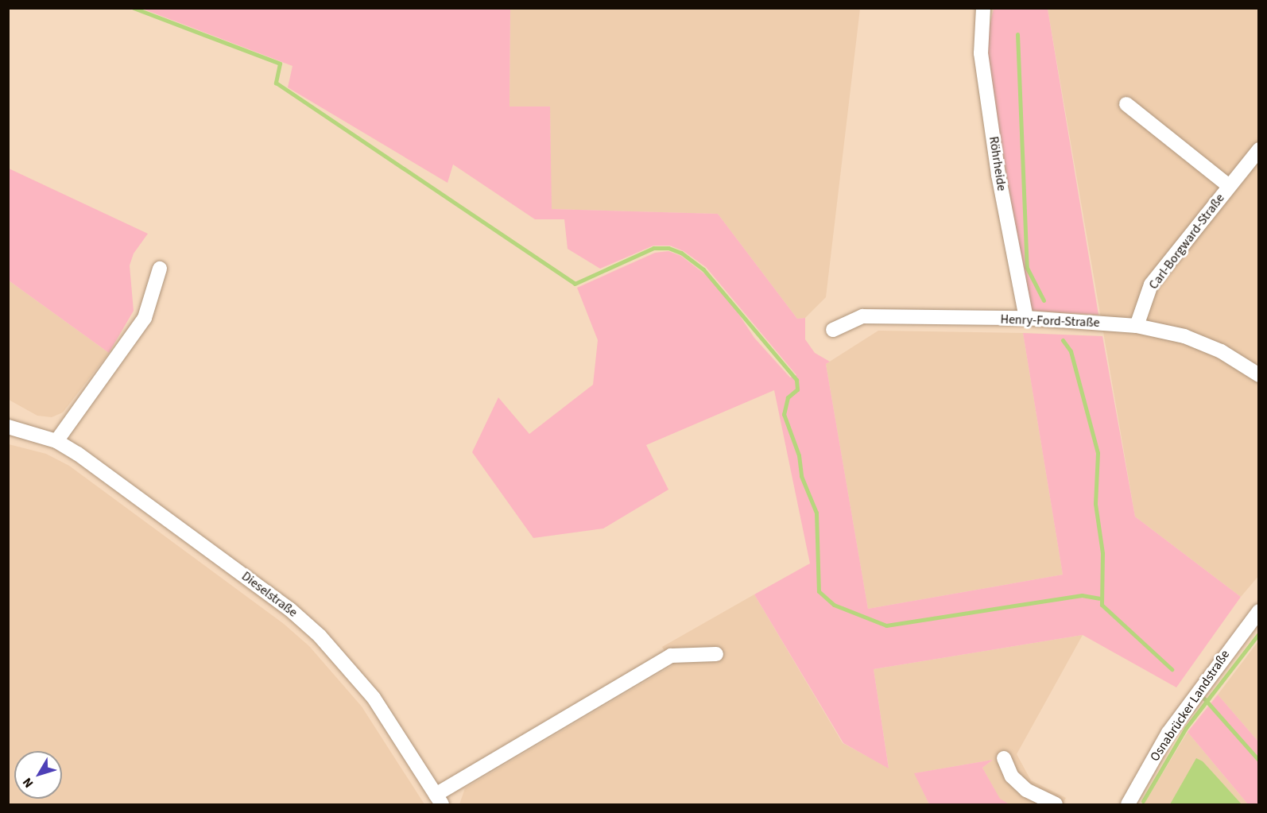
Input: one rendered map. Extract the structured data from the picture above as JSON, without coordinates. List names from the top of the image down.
{
  "streets": {
    "street": [
      "Röhrheide",
      "Carl-Borgward-Straße",
      "Henry-Ford-Straße",
      "Dieselstraße",
      "Osnabrücker Landstraße"
    ]
  },
  "crossings": [
    ["Röhrheide", "Henry-Ford-Straße"],
    ["Carl-Borgward-Straße", "Henry-Ford-Straße"]
  ],
  "north": "bottom left"
}
